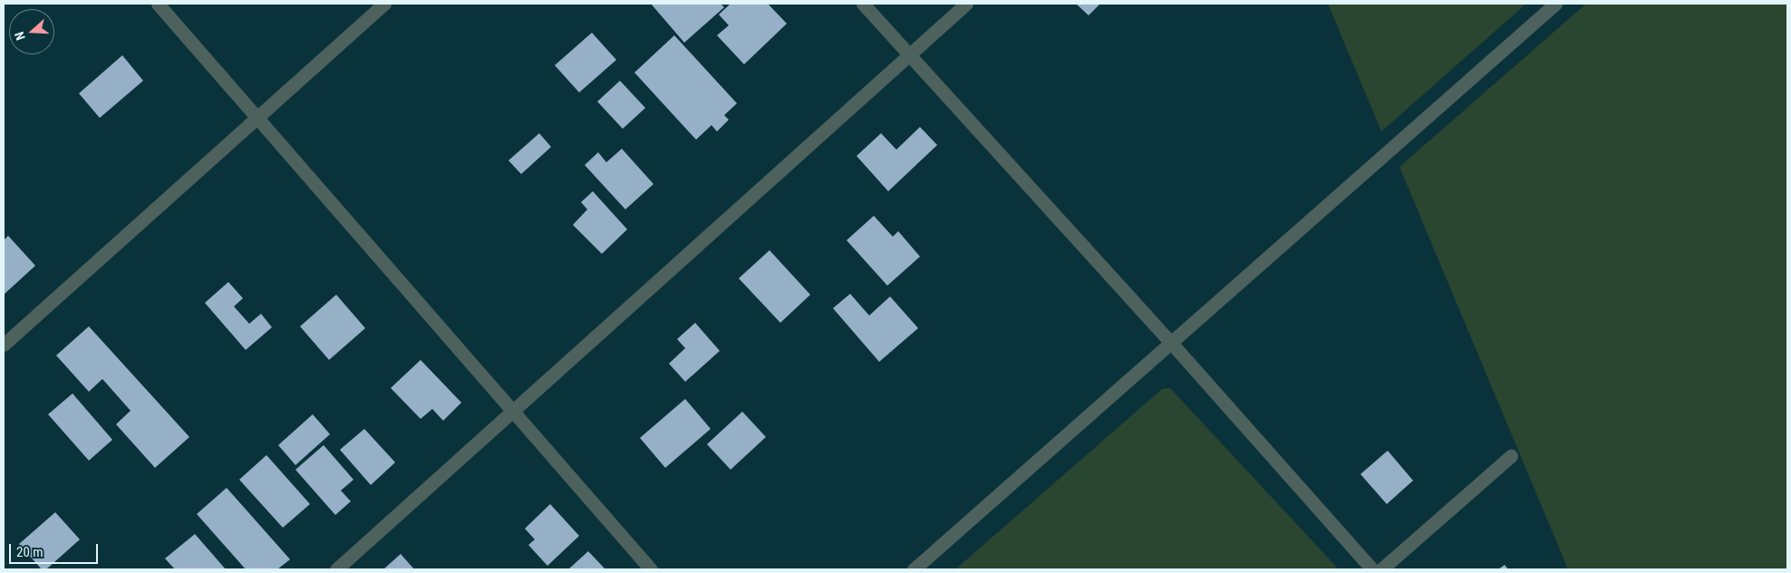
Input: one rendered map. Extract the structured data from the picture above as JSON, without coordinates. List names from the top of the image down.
{
  "scale_bar": "20 m",
  "north": "left"
}
